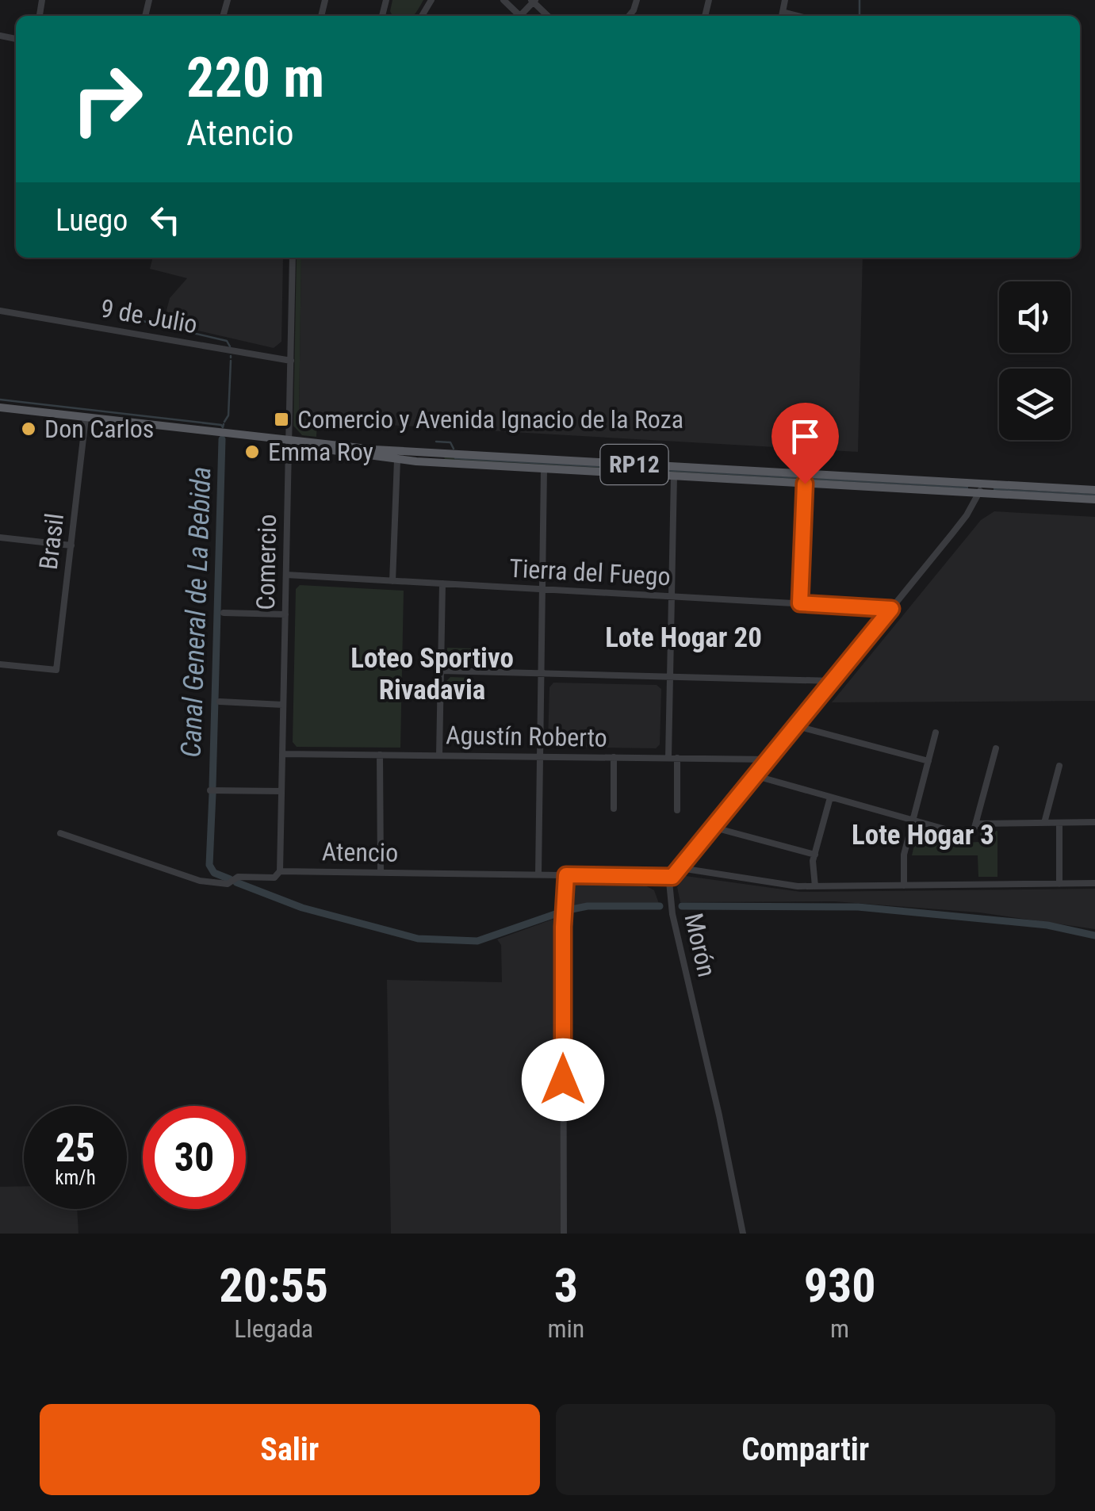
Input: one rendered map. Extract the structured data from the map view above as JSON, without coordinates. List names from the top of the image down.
{
  "streets": {
    "main road": ["RP12"],
    "street": [
      "9 de Julio",
      "Brasil",
      "Comercio",
      "Tierra del Fuego",
      "Agustín Roberto",
      "Atencio",
      "Morón"
    ]
  },
  "crossings": [
    ["9 de Julio", "Comercio"],
    ["RP12", "Brasil"],
    ["RP12", "Comercio"],
    ["Comercio", "Tierra del Fuego"],
    ["Comercio", "Agustín Roberto"],
    ["Comercio", "Atencio"],
    ["Atencio", "Morón"]
  ],
  "districts": ["Lote Hogar 20", "Loteo Sportivo Rivadavia", "Lote Hogar 3"],
  "water": ["Canal General de La Bebida"],
  "places": {
    "transit": ["Comercio y Avenida Ignacio de la Roza"],
    "other": ["Don Carlos", "Emma Roy"]
  },
  "page": {
    "turn": ["220 m", "Atencio"],
    "then": "Luego",
    "speed": "25 km/h",
    "limit": "30",
    "eta": [
      "20:55",
      "Llegada",
      "3",
      "min",
      "930",
      "m"
    ],
    "buttons": ["Salir", "Compartir"]
  }
}
